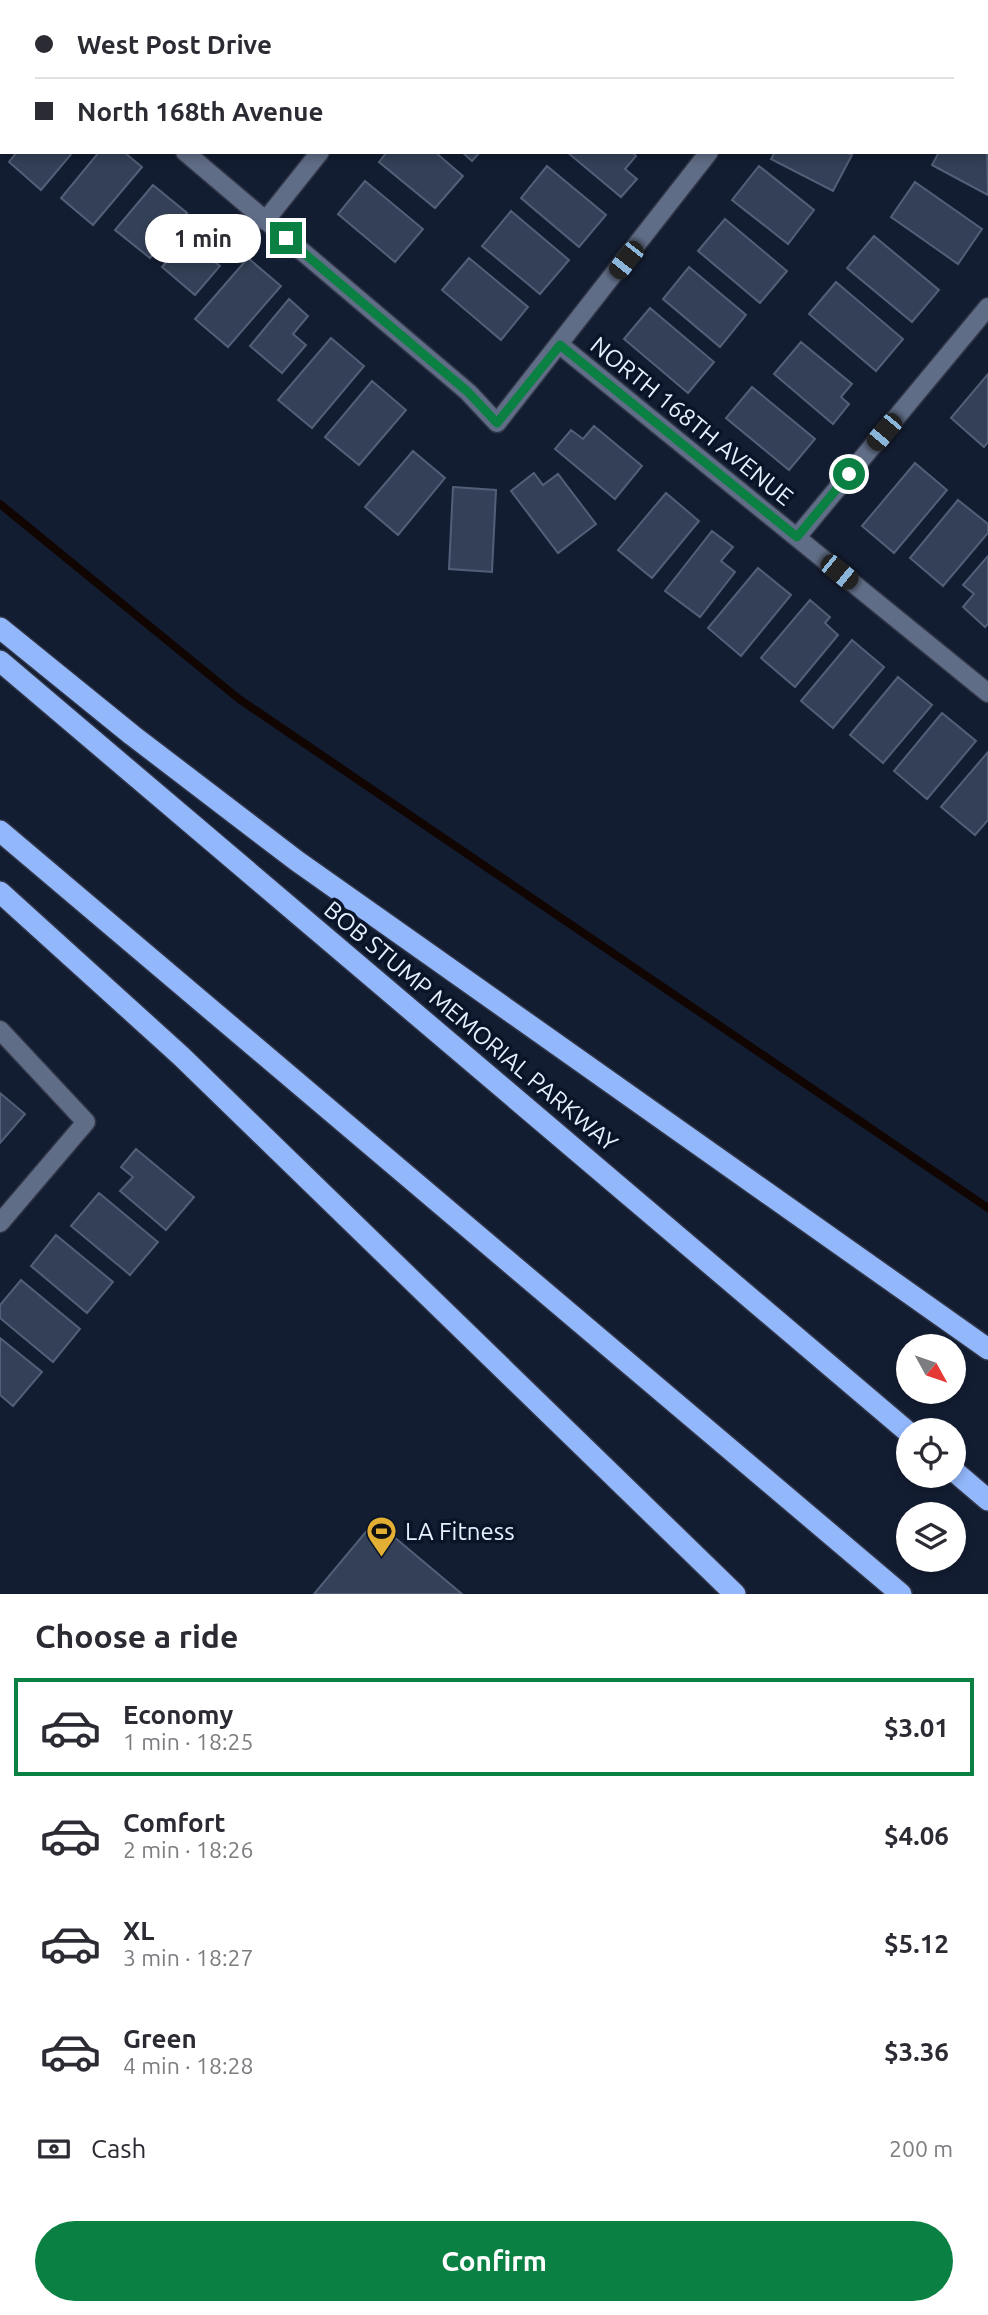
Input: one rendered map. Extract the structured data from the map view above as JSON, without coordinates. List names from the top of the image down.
{
  "streets": {
    "highway": ["BOB STUMP MEMORIAL PARKWAY"],
    "street": ["NORTH 168TH AVENUE"]
  },
  "places": {
    "sports": ["LA Fitness"]
  },
  "north": "bottom right",
  "page": {
    "banner": ["West Post Drive", "North 168th Avenue"],
    "bubble": "1 min",
    "heading": "Choose a ride",
    "list": [
      {
        "name": "Economy",
        "note": "1 min · 18:25",
        "value": "$3.01"
      },
      {
        "name": "Comfort",
        "note": "2 min · 18:26",
        "value": "$4.06"
      },
      {
        "name": "XL",
        "note": "3 min · 18:27",
        "value": "$5.12"
      },
      {
        "name": "Green",
        "note": "4 min · 18:28",
        "value": "$3.36"
      }
    ],
    "pay": ["Cash", "200 m"],
    "buttons": "Confirm"
  }
}
